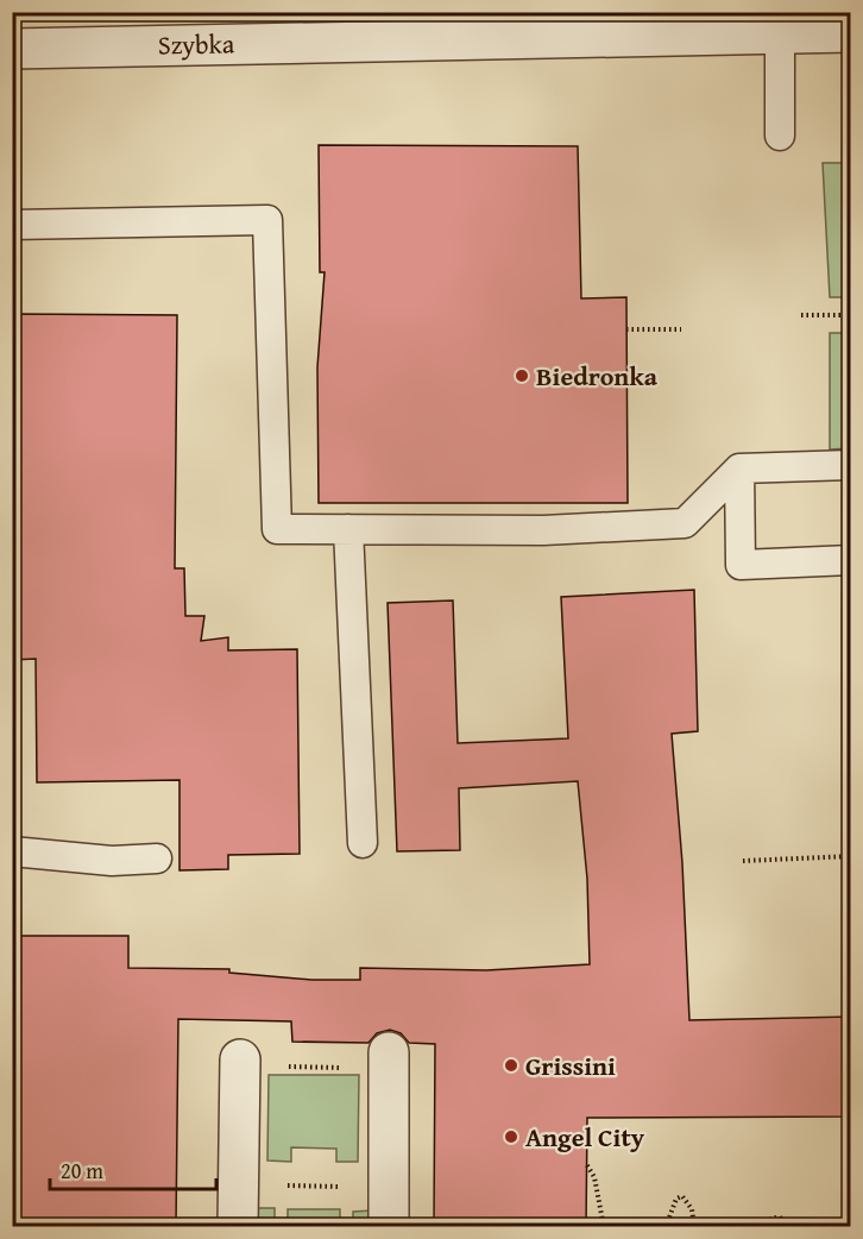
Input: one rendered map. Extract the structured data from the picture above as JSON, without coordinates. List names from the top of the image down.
{
  "streets": {
    "street": ["Szybka"]
  },
  "places": ["Biedronka", "Grissini", "Angel City"],
  "scale_bar": "20 m"
}
